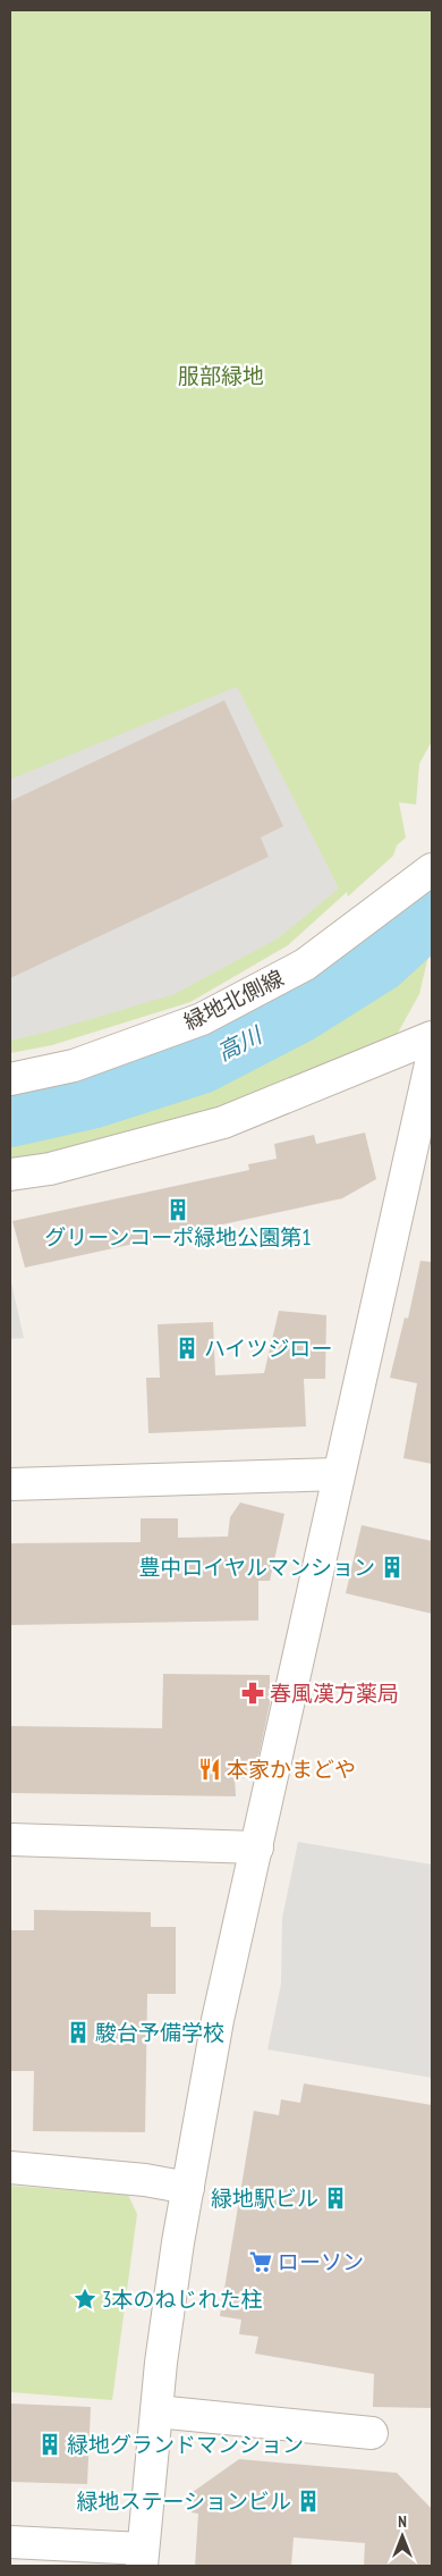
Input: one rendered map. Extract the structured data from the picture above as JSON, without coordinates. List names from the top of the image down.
{
  "streets": {
    "street": ["緑地北側線"]
  },
  "water": ["高川"],
  "parks": ["服部緑地"],
  "places": {
    "building": [
      "グリーンコーポ緑地公園第1",
      "ハイツジロー",
      "豊中ロイヤルマンション",
      "駿台予備学校",
      "緑地駅ビル",
      "緑地グランドマンション",
      "緑地ステーションビル"
    ],
    "pharmacy": ["春風漢方薬局"],
    "restaurant": ["本家かまどや"],
    "supermarket": ["ローソン"],
    "place": ["3本のねじれた柱"]
  },
  "north": "top"
}
